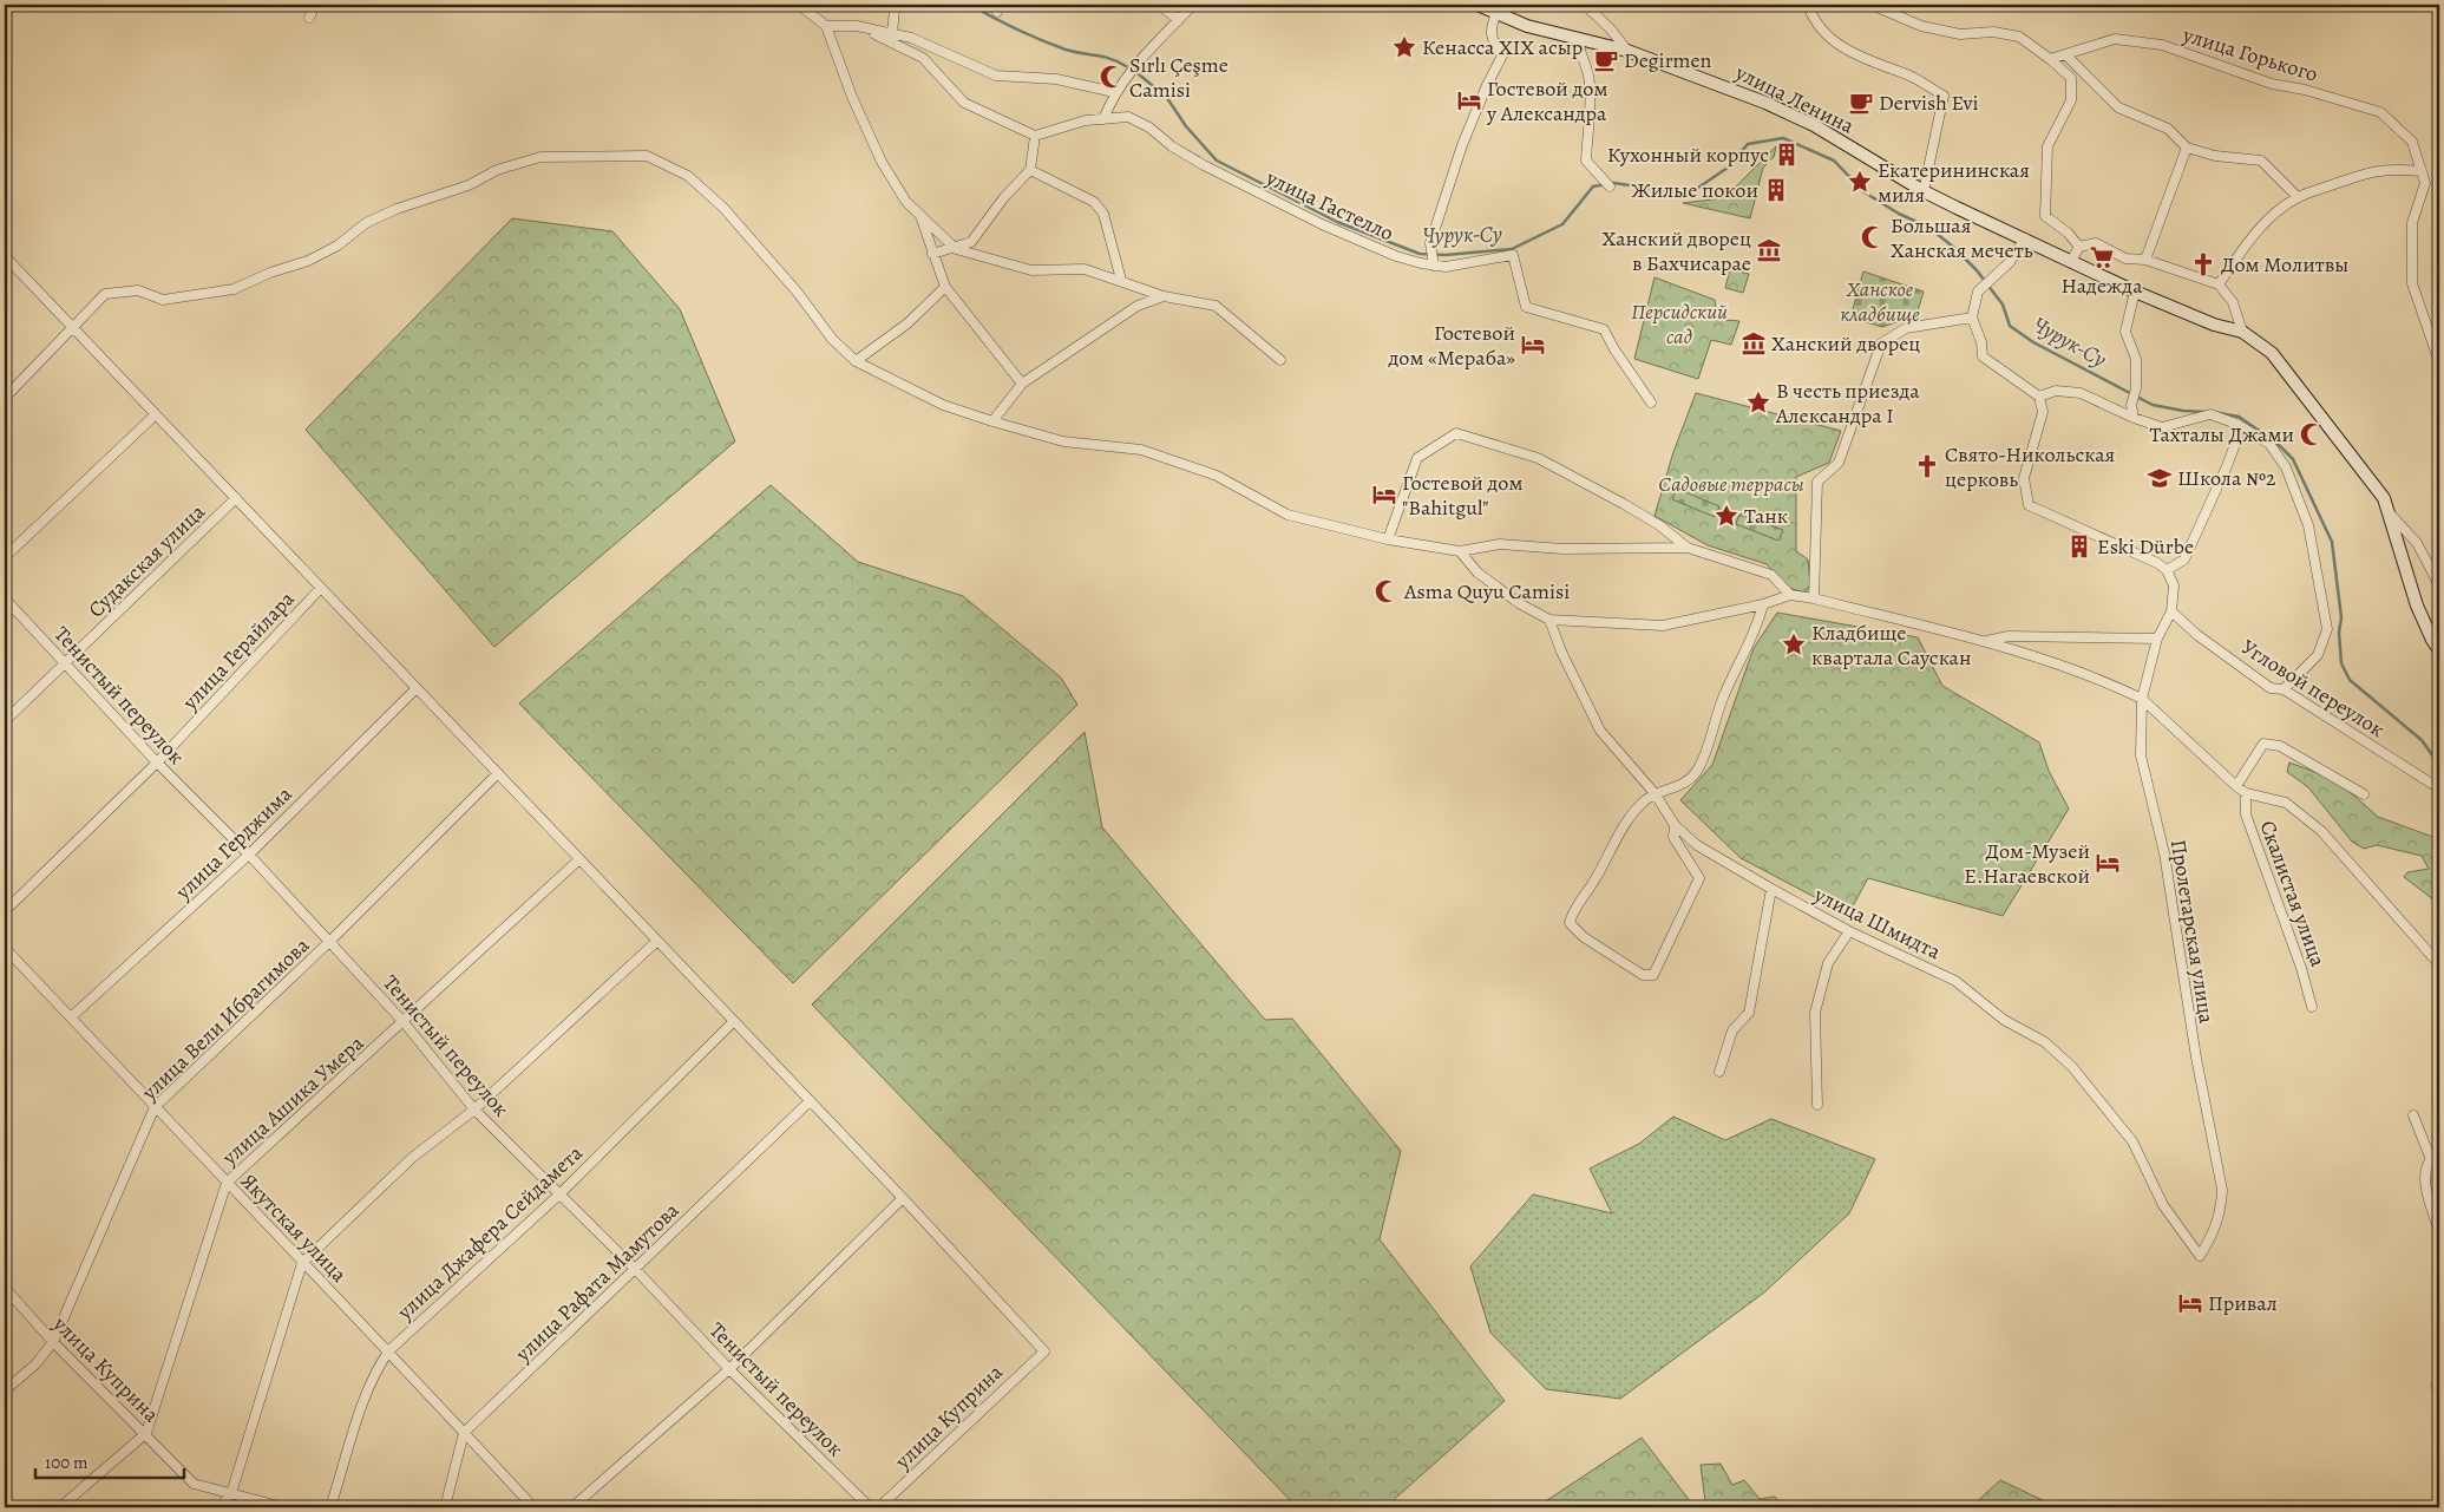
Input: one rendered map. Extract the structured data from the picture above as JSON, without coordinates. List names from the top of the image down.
{
  "streets": {
    "main road": ["улица Ленина"],
    "street": [
      "улица Горького",
      "улица Гастелло",
      "Судакская улица",
      "улица Герайлара",
      "Угловой переулок",
      "Тенистый переулок",
      "улица Герджима",
      "Скалистая улица",
      "улица Шмидта",
      "Пролетарская улица",
      "улица Вели Ибрагимова",
      "улица Ашика Умера",
      "Якутская улица",
      "улица Джафера Сейдамета",
      "улица Рафата Мамутова",
      "улица Куприна"
    ]
  },
  "crossings": [
    ["Судакская улица", "Тенистый переулок"],
    ["улица Герайлара", "Тенистый переулок"],
    ["Угловой переулок", "Пролетарская улица"],
    ["Тенистый переулок", "улица Герджима"],
    ["Тенистый переулок", "улица Вели Ибрагимова"],
    ["Тенистый переулок", "улица Ашика Умера"],
    ["Тенистый переулок", "улица Джафера Сейдамета"],
    ["Тенистый переулок", "улица Рафата Мамутова"],
    ["улица Герджима", "Якутская улица"],
    ["Скалистая улица", "Пролетарская улица"],
    ["улица Шмидта", "Пролетарская улица"],
    ["улица Вели Ибрагимова", "Якутская улица"],
    ["улица Вели Ибрагимова", "улица Куприна"],
    ["улица Ашика Умера", "Якутская улица"],
    ["улица Ашика Умера", "улица Куприна"],
    ["Якутская улица", "улица Джафера Сейдамета"],
    ["Якутская улица", "улица Рафата Мамутова"]
  ],
  "water": ["Чурук-Су"],
  "parks": ["Ханское кладбище", "Персидский сад", "Садовые террасы"],
  "places": {
    "place": [
      "Кенасса XIX асыр",
      "Екатерининская миля",
      "В честь приезда Александра I",
      "Танк",
      "Кладбище квартала Саускан"
    ],
    "cafe": ["Degirmen", "Dervish Evi"],
    "mosque": [
      "Sırlı Çeşme Camisi",
      "Большая Ханская мечеть",
      "Тахталы Джами",
      "Asma Quyu Camisi"
    ],
    "hotel": [
      "Гостевой дом у Александра",
      "Гостевой дом «Мераба»",
      "Гостевой дом \"Bahitgul\"",
      "Дом-Музей Е.Нагаевской",
      "Привал"
    ],
    "building": ["Кухонный корпус", "Жилые покои", "Eski Dürbe"],
    "museum": ["Ханский дворец в Бахчисарае", "Ханский дворец"],
    "supermarket": ["Надежда"],
    "church": ["Дом Молитвы", "Свято-Никольская церковь"],
    "school or university": ["Школа №2"]
  },
  "scale_bar": "100 m"
}
